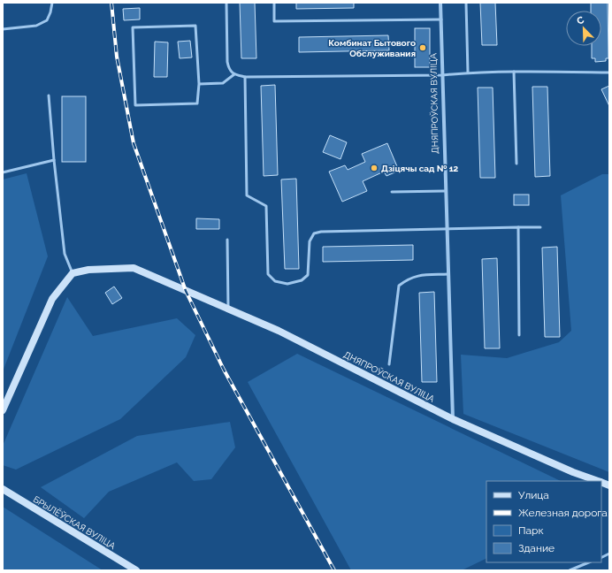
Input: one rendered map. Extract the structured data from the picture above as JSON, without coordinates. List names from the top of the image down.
{
  "streets": {
    "street": ["ДНЯПРОЎСКАЯ ВУЛІЦА", "БРЫЛЁЎСКАЯ ВУЛІЦА"]
  },
  "places": ["Комбинат Бытового Обслуживания", "Дзіцячы сад № 12"],
  "legend": [
    "Улица",
    "Железная дорога",
    "Парк",
    "Здание"
  ],
  "north": "top left"
}
